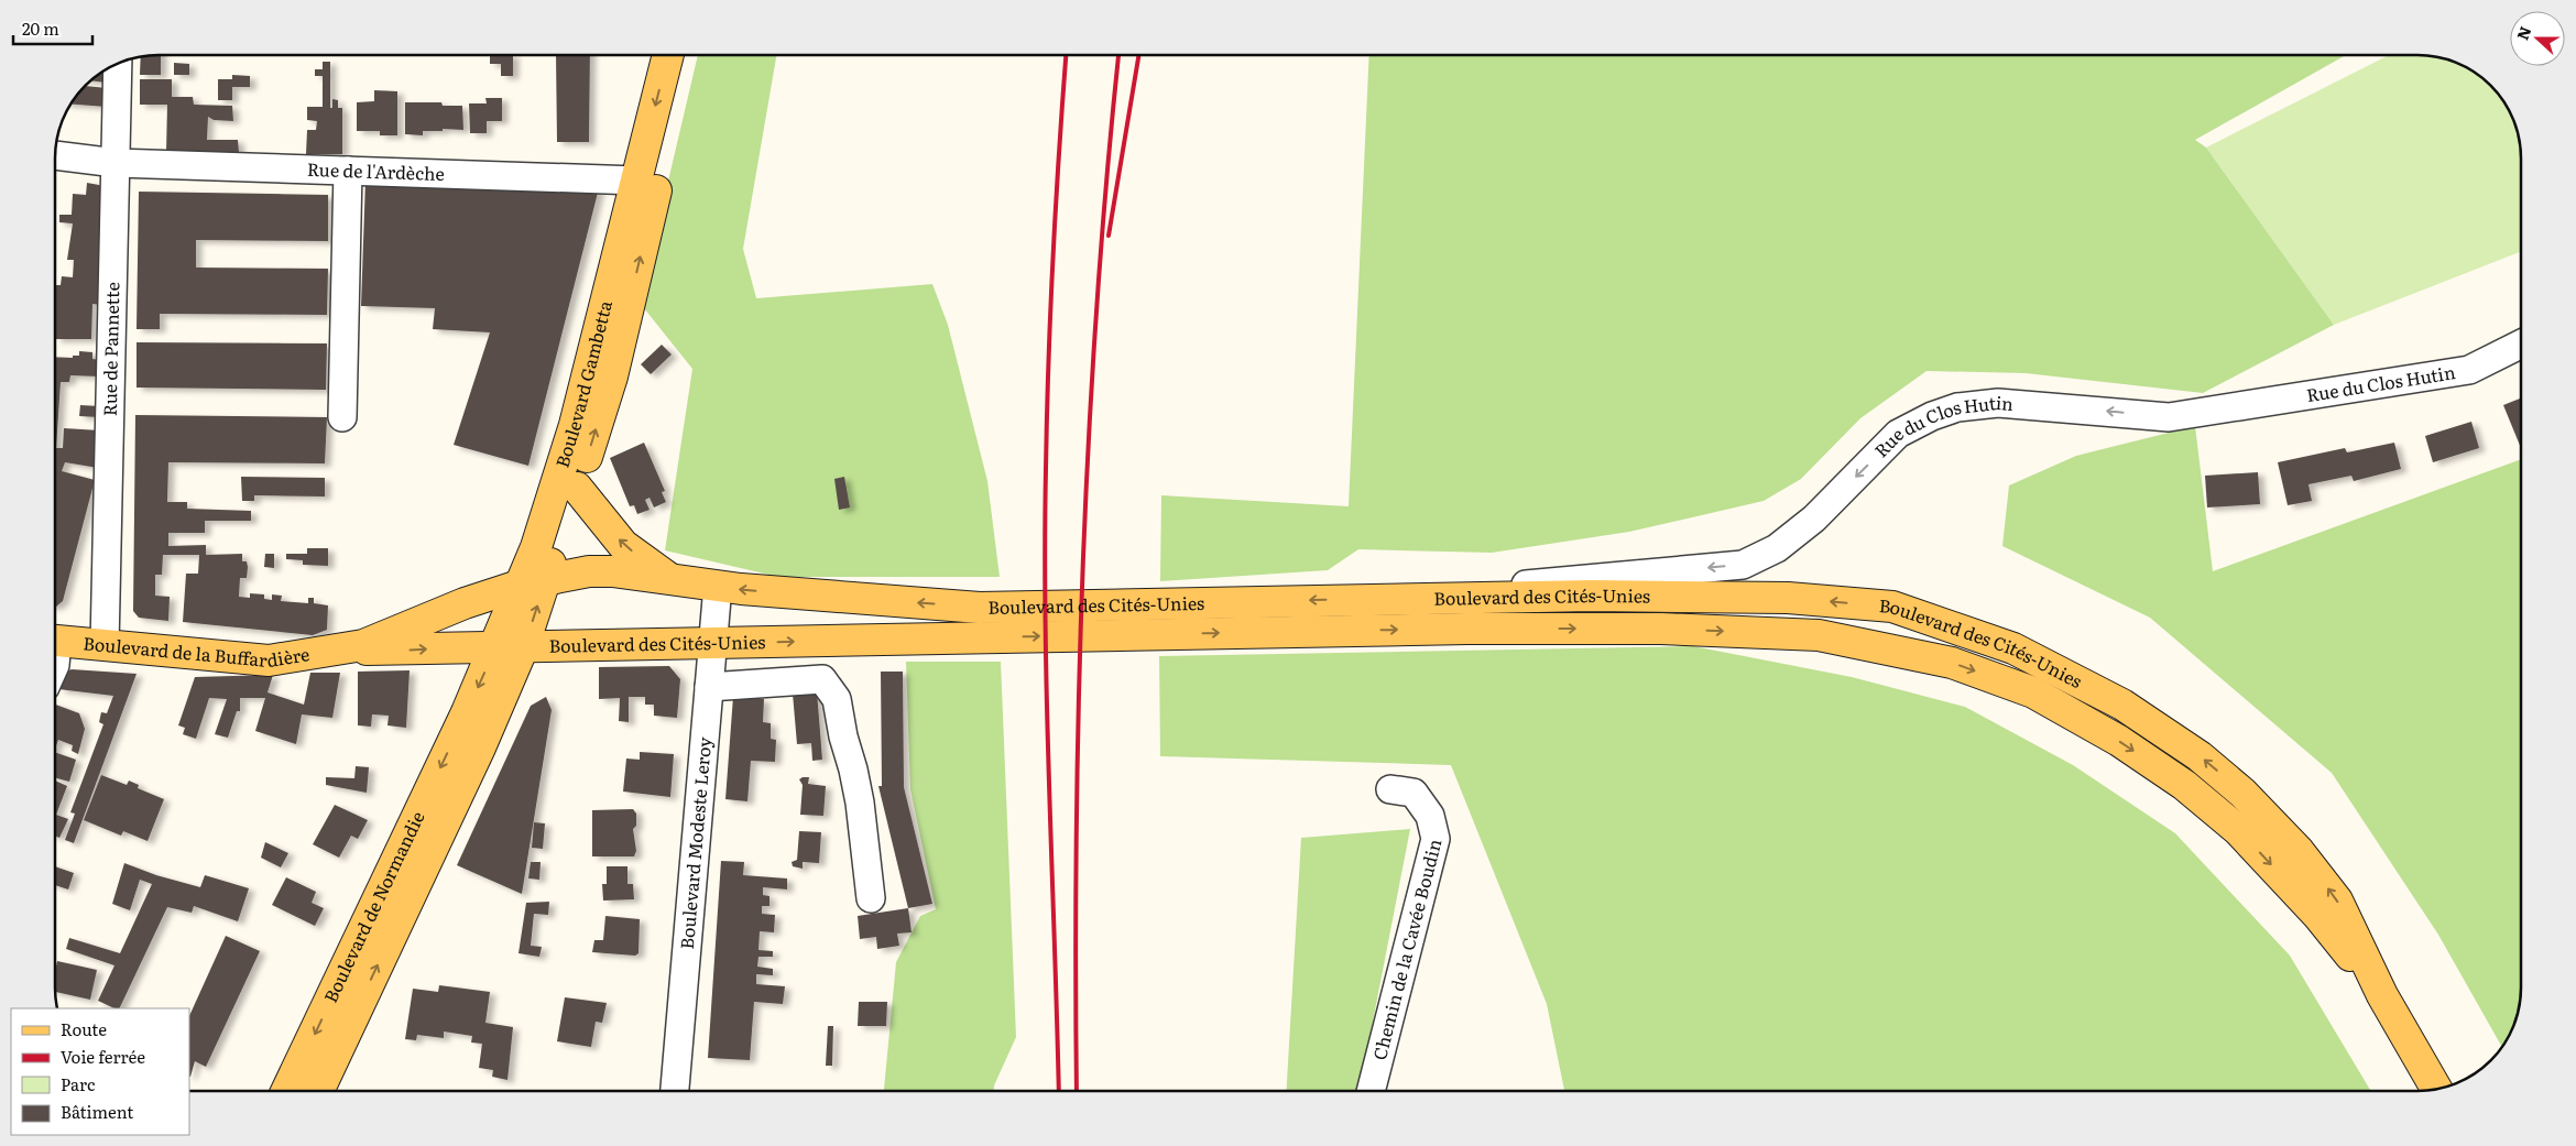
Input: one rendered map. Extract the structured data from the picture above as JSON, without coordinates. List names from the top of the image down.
{
  "streets": {
    "main road": [
      "Boulevard Gambetta",
      "Boulevard des Cités-Unies",
      "Boulevard de la Buffardière",
      "Boulevard de Normandie"
    ],
    "street": [
      "Rue de l'Ardèche",
      "Rue de Pannette",
      "Rue du Clos Hutin",
      "Boulevard Modeste Leroy",
      "Chemin de la Cavée Boudin"
    ]
  },
  "crossings": [
    ["Rue de l'Ardèche", "Rue de Pannette"],
    ["Rue de l'Ardèche", "Boulevard Gambetta"],
    ["Rue de Pannette", "Boulevard de la Buffardière"],
    ["Boulevard Gambetta", "Boulevard des Cités-Unies"],
    ["Boulevard Gambetta", "Boulevard de la Buffardière"],
    ["Boulevard Gambetta", "Boulevard de Normandie"],
    ["Rue du Clos Hutin", "Boulevard des Cités-Unies"],
    ["Boulevard des Cités-Unies", "Boulevard de la Buffardière"],
    ["Boulevard des Cités-Unies", "Boulevard Modeste Leroy"]
  ],
  "one_way": ["Rue du Clos Hutin"],
  "legend": [
    "Route",
    "Voie ferrée",
    "Parc",
    "Bâtiment"
  ],
  "scale_bar": "20 m",
  "north": "left"
}
